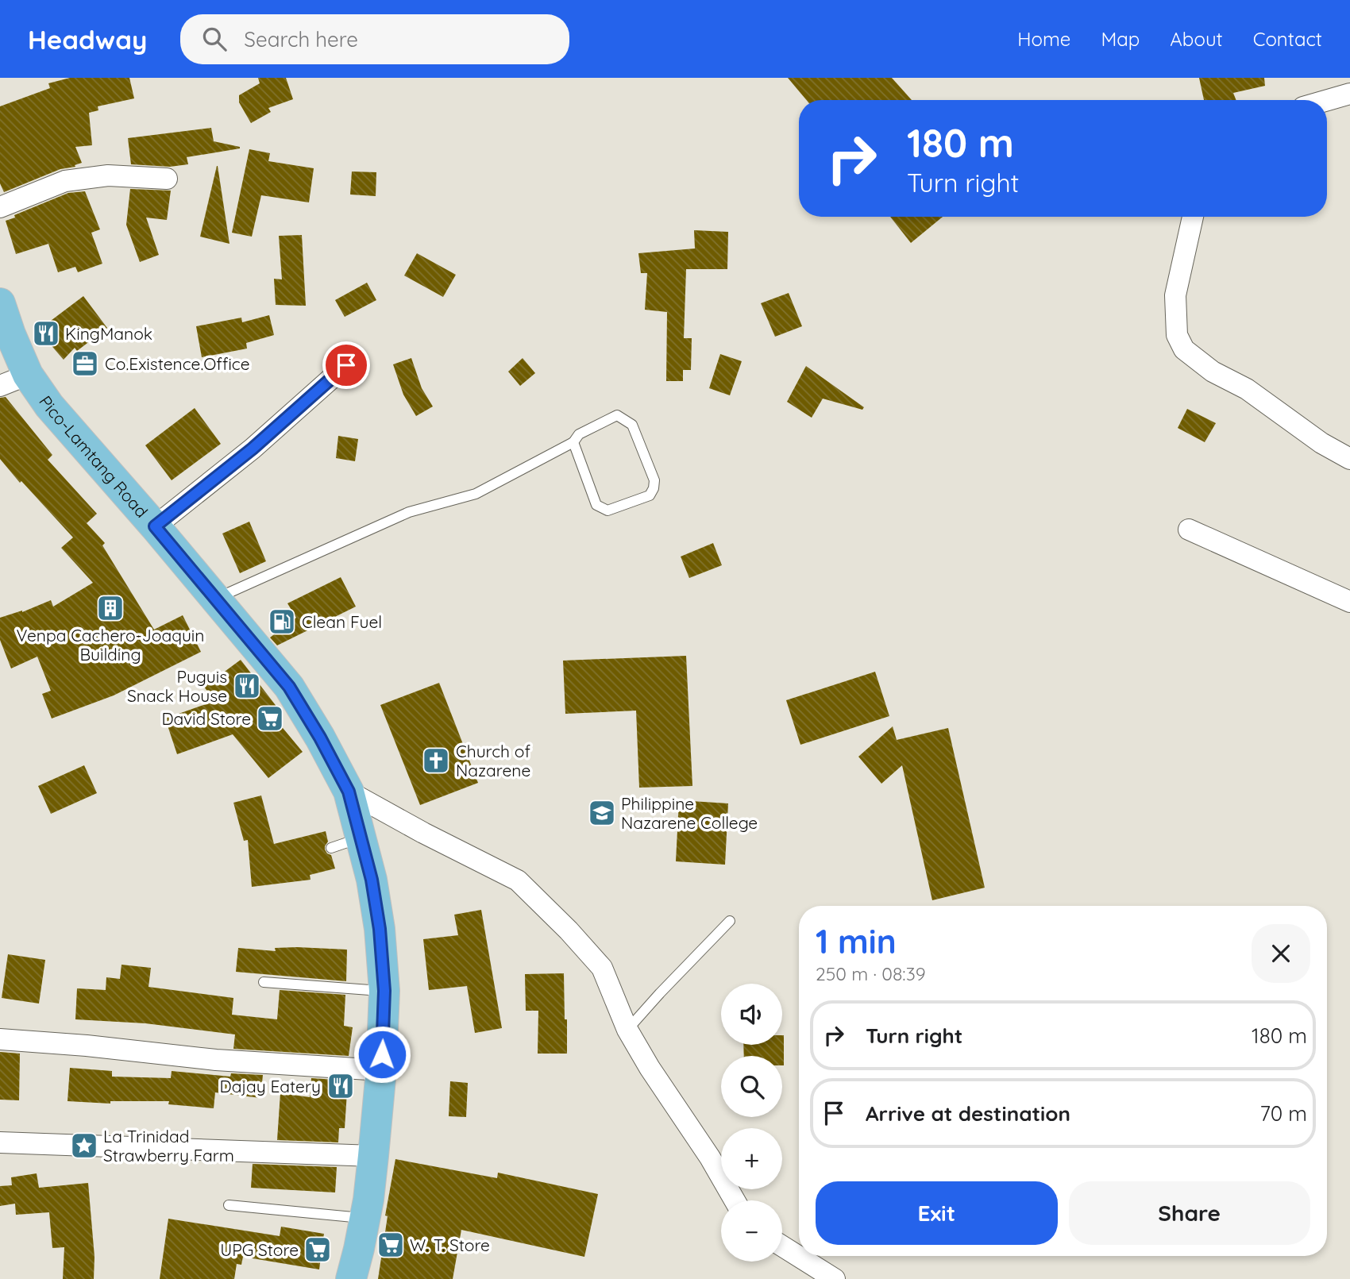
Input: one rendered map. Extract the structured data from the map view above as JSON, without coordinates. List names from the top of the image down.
{
  "streets": {
    "main road": ["Pico-Lamtang Road"]
  },
  "places": {
    "restaurant": ["KingManok", "Puguis Snack House", "Dajay Eatery"],
    "office": ["Co.Existence.Office"],
    "building": ["Venpa Cachero-Joaquin Building"],
    "fuel station": ["Clean Fuel"],
    "supermarket": ["David Store", "W. T. Store", "UPG Store"],
    "church": ["Church of Nazarene"],
    "school or university": ["Philippine Nazarene College"],
    "place": ["La Trinidad Strawberry Farm"]
  },
  "page": {
    "header": "Headway",
    "search": "Search here",
    "nav": [
      "Home",
      "Map",
      "About",
      "Contact"
    ],
    "turn": ["180 m", "Turn right"],
    "heading": ["1 min", "250 m · 08:39"],
    "map_buttons": ["+", "−"],
    "list": [
      {
        "name": "Turn right",
        "value": "180 m"
      },
      {
        "name": "Arrive at destination",
        "value": "70 m"
      }
    ],
    "buttons": ["Exit", "Share"]
  }
}
